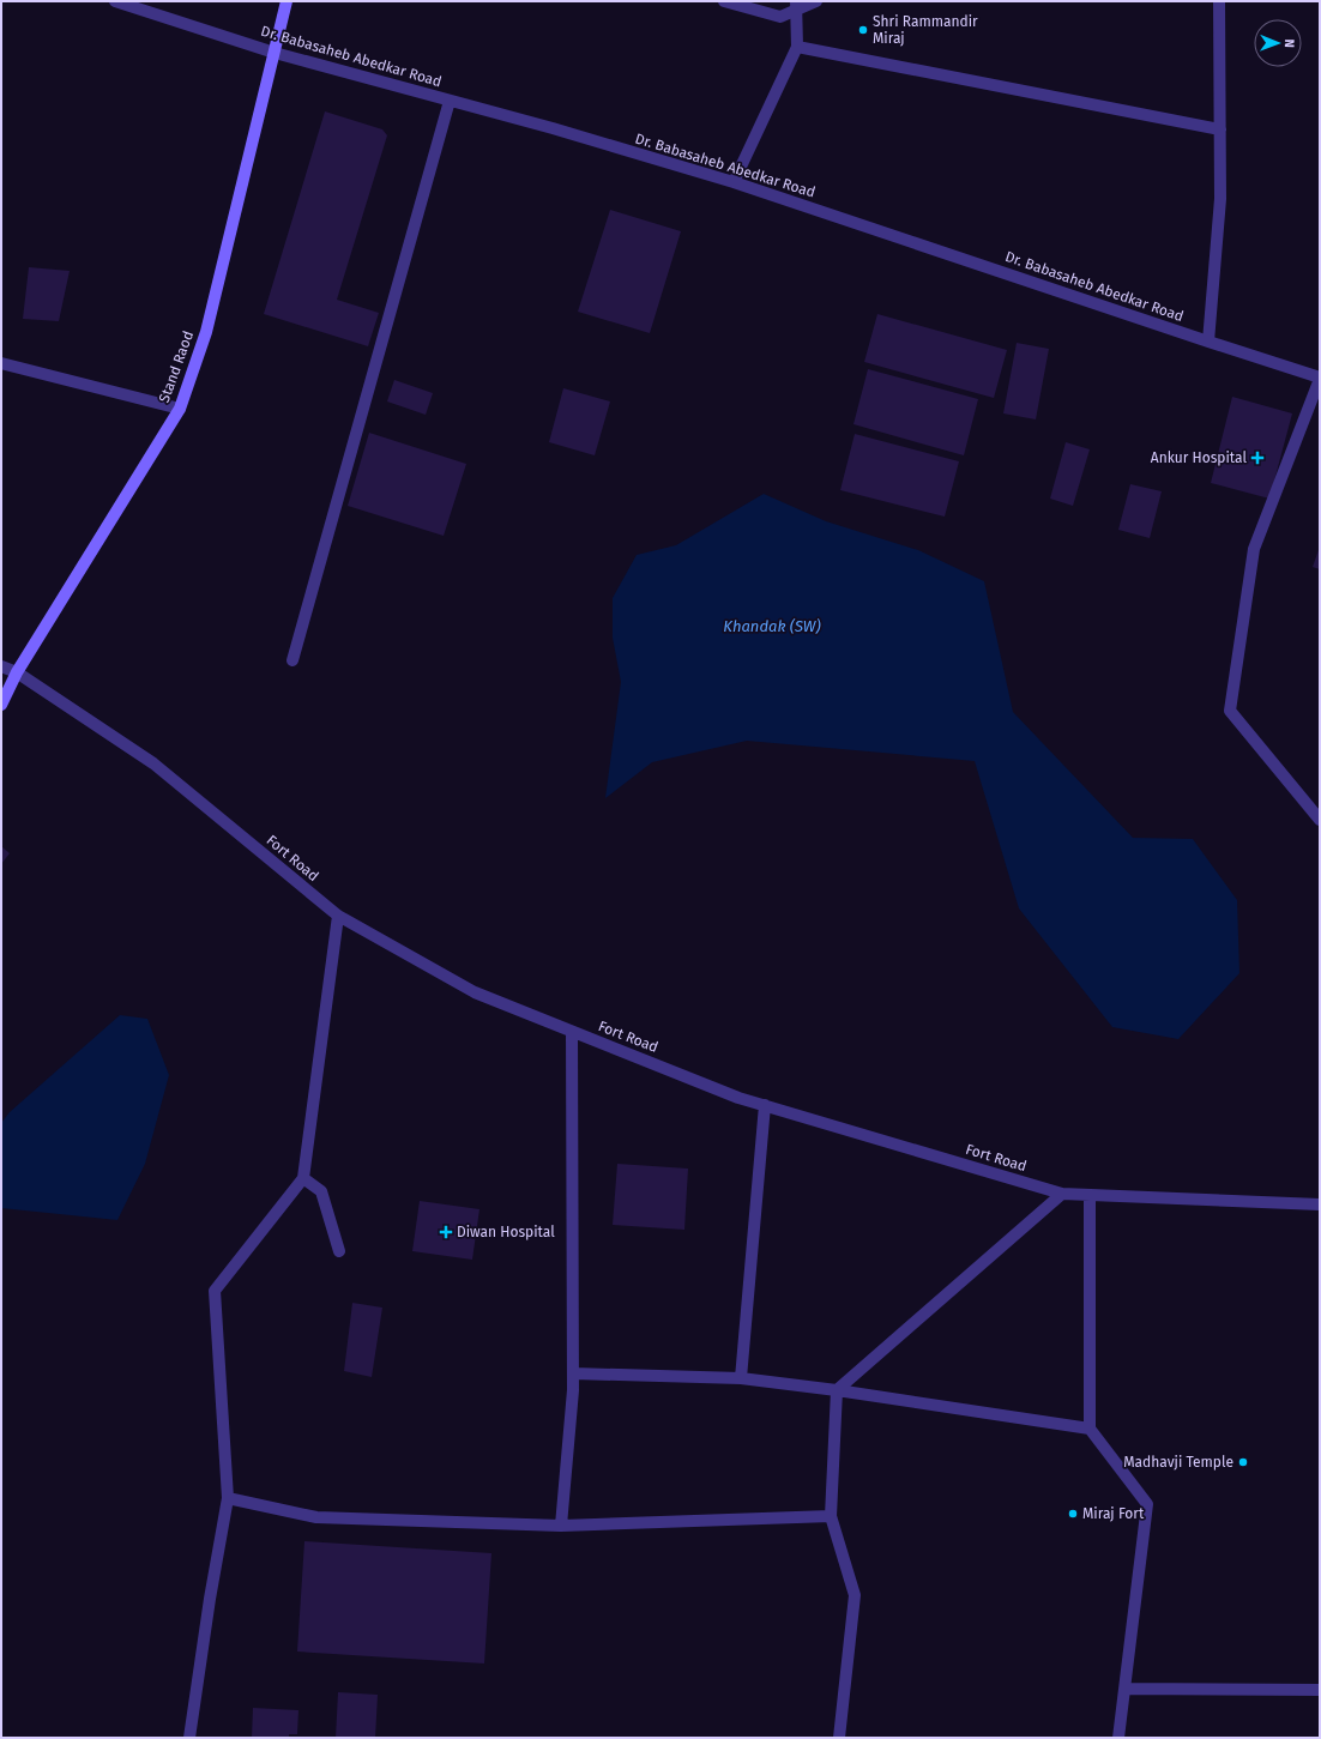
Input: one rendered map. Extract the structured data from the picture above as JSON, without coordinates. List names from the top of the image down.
{
  "streets": {
    "street": ["Dr. Babasaheb Abedkar Road", "Stand Raod", "Fort Road"]
  },
  "crossings": [
    ["Dr. Babasaheb Abedkar Road", "Stand Raod"],
    ["Stand Raod", "Fort Road"]
  ],
  "water": ["Khandak (SW)"],
  "places": {
    "other": ["Shri Rammandir Miraj", "Madhavji Temple", "Miraj Fort"],
    "health": ["Ankur Hospital", "Diwan Hospital"]
  },
  "north": "right"
}
